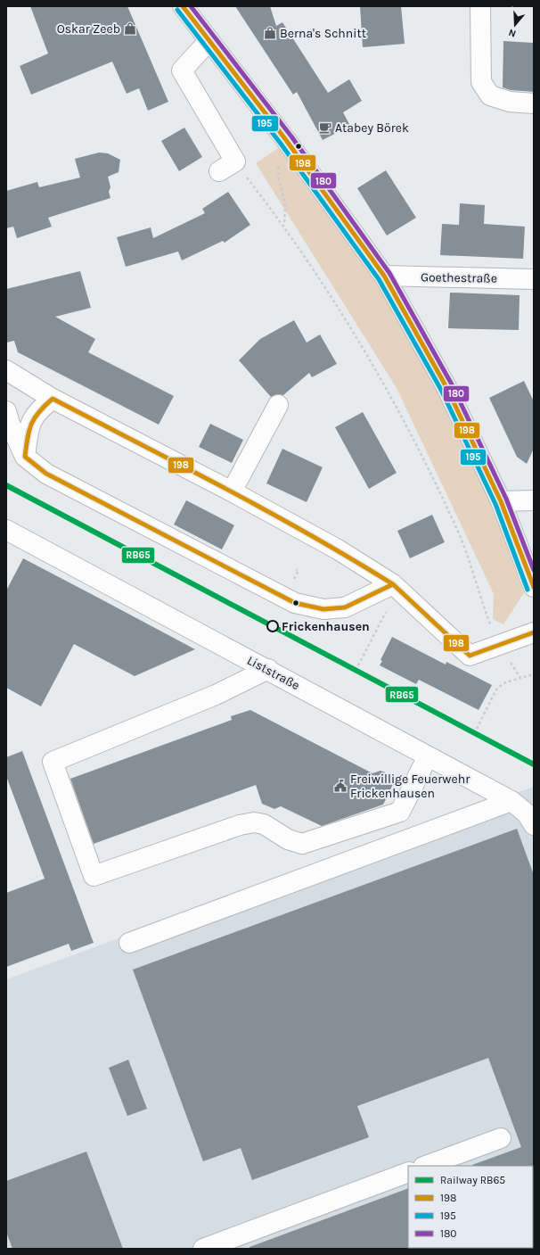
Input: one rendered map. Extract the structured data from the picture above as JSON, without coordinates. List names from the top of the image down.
{
  "streets": {
    "street": ["Goethestraße", "Liststraße"]
  },
  "places": {
    "shop": ["Oskar Zeeb", "Berna's Schnitt"],
    "cafe": ["Atabey Börek"],
    "other": ["Frickenhausen"],
    "public building": ["Freiwillige Feuerwehr Frickenhausen"]
  },
  "lines": [
    "transit line 198",
    "transit line 180",
    "transit line 195",
    "rail line RB65"
  ],
  "legend": [
    "Railway RB65",
    "198",
    "195",
    "180"
  ],
  "north": "bottom"
}
